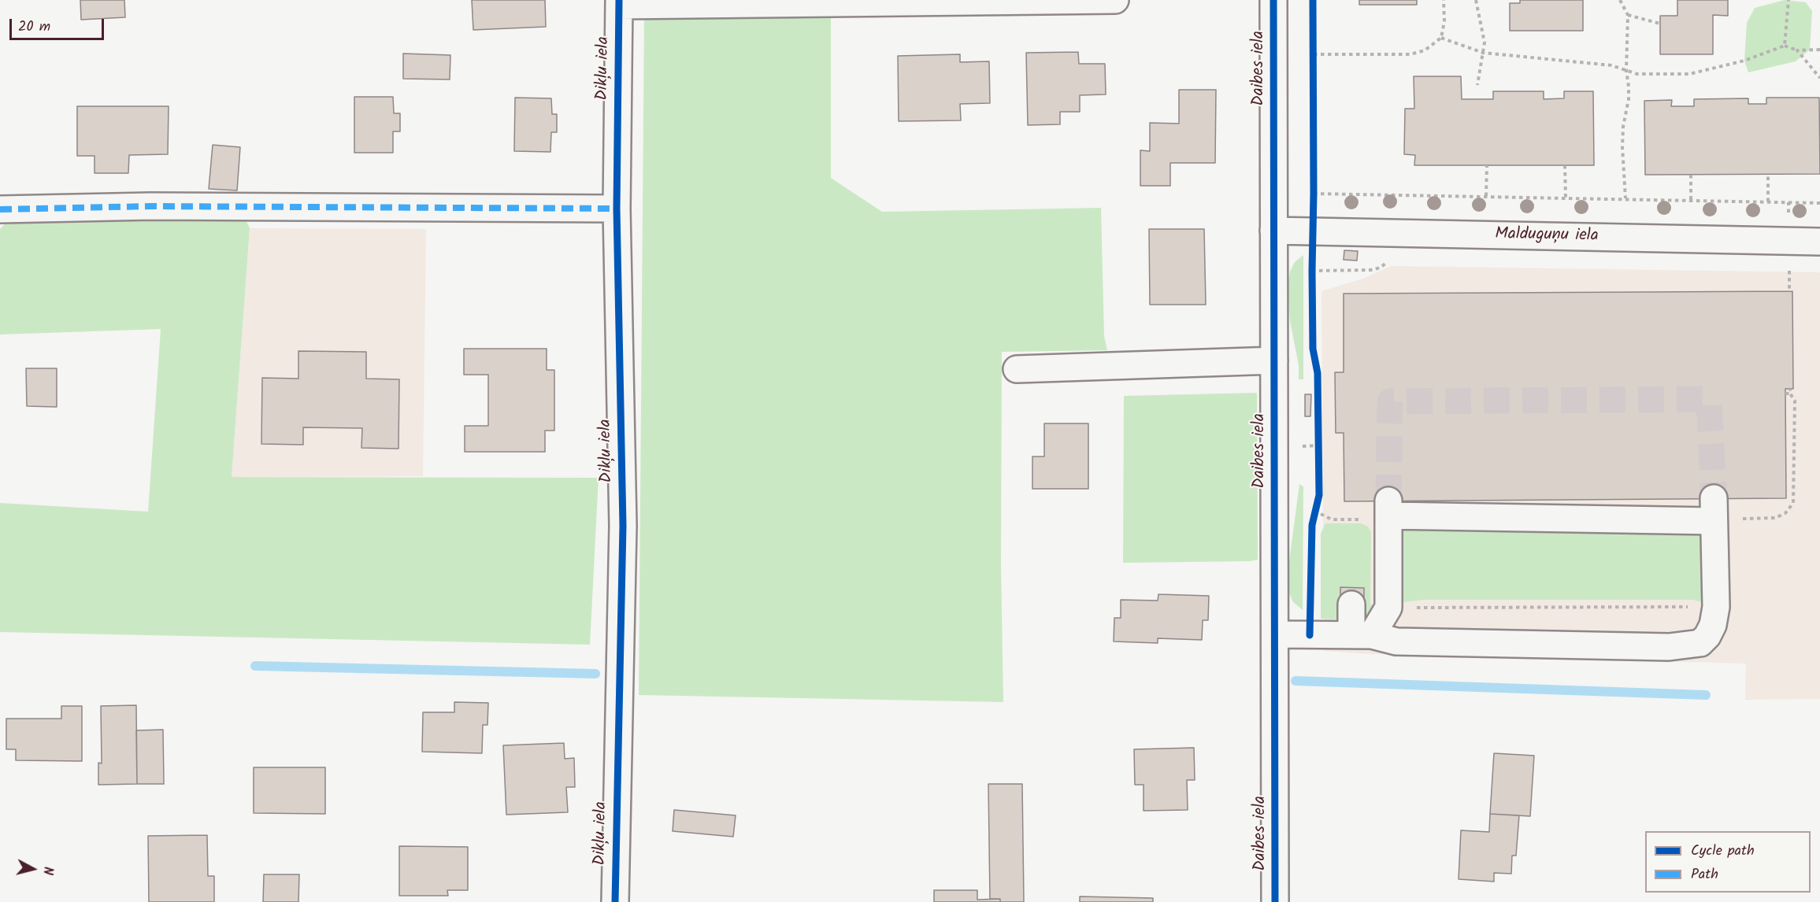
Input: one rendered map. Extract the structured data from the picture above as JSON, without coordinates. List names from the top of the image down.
{
  "streets": {
    "street": ["Dikļu iela", "Daibes iela", "Malduguņu iela"]
  },
  "crossings": [
    ["Daibes iela", "Malduguņu iela"]
  ],
  "legend": ["Cycle path", "Path"],
  "scale_bar": "20 m",
  "north": "right"
}
